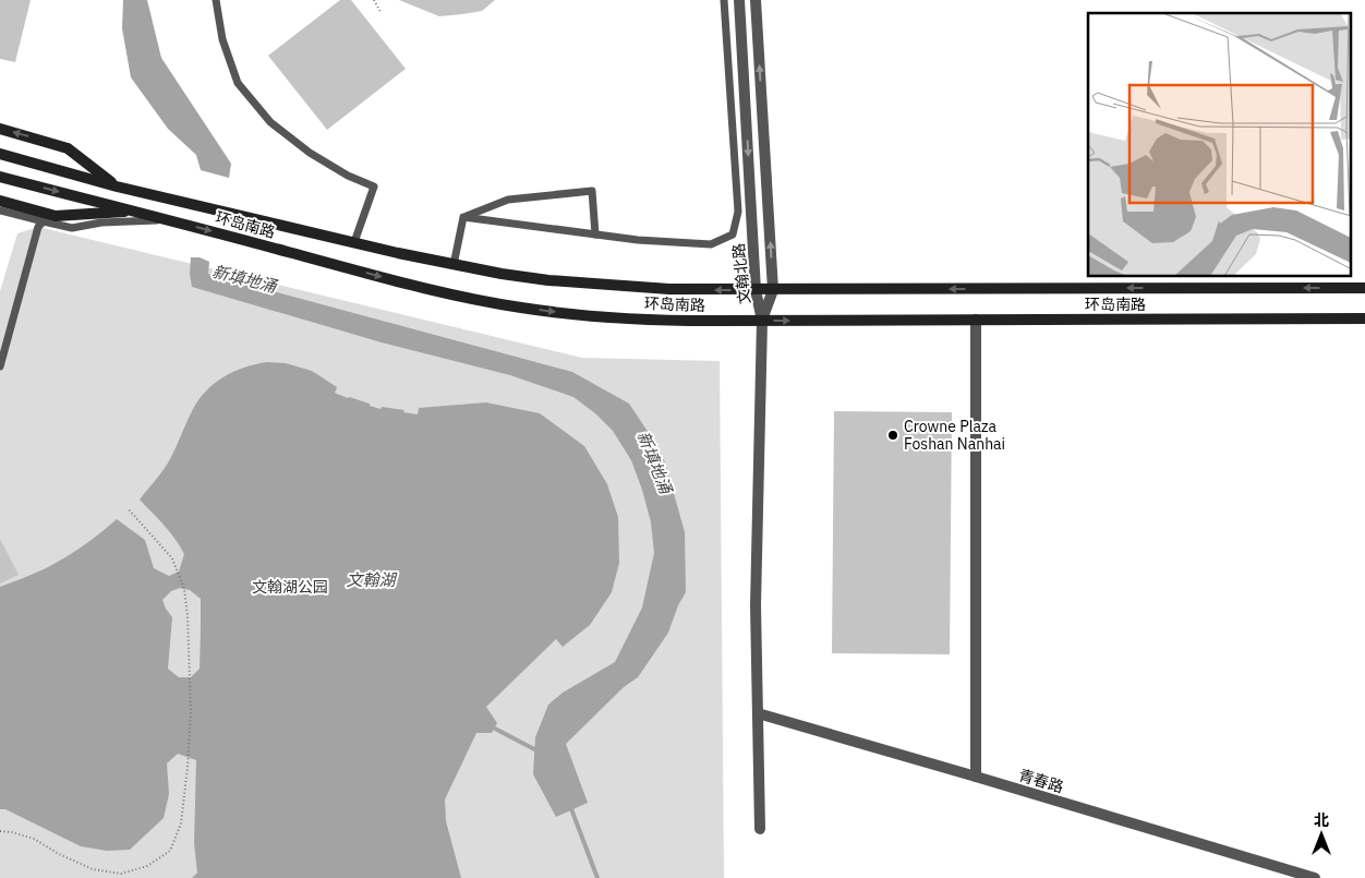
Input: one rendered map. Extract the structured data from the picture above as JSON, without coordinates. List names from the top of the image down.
{
  "streets": {
    "main road": ["环岛南路"],
    "street": ["文翰北路", "青春路"]
  },
  "crossings": [
    ["环岛南路", "文翰北路"]
  ],
  "water": ["新填地涌", "文翰湖"],
  "parks": ["文翰湖公园"],
  "places": ["Crowne Plaza Foshan Nanhai"],
  "north": "top"
}
